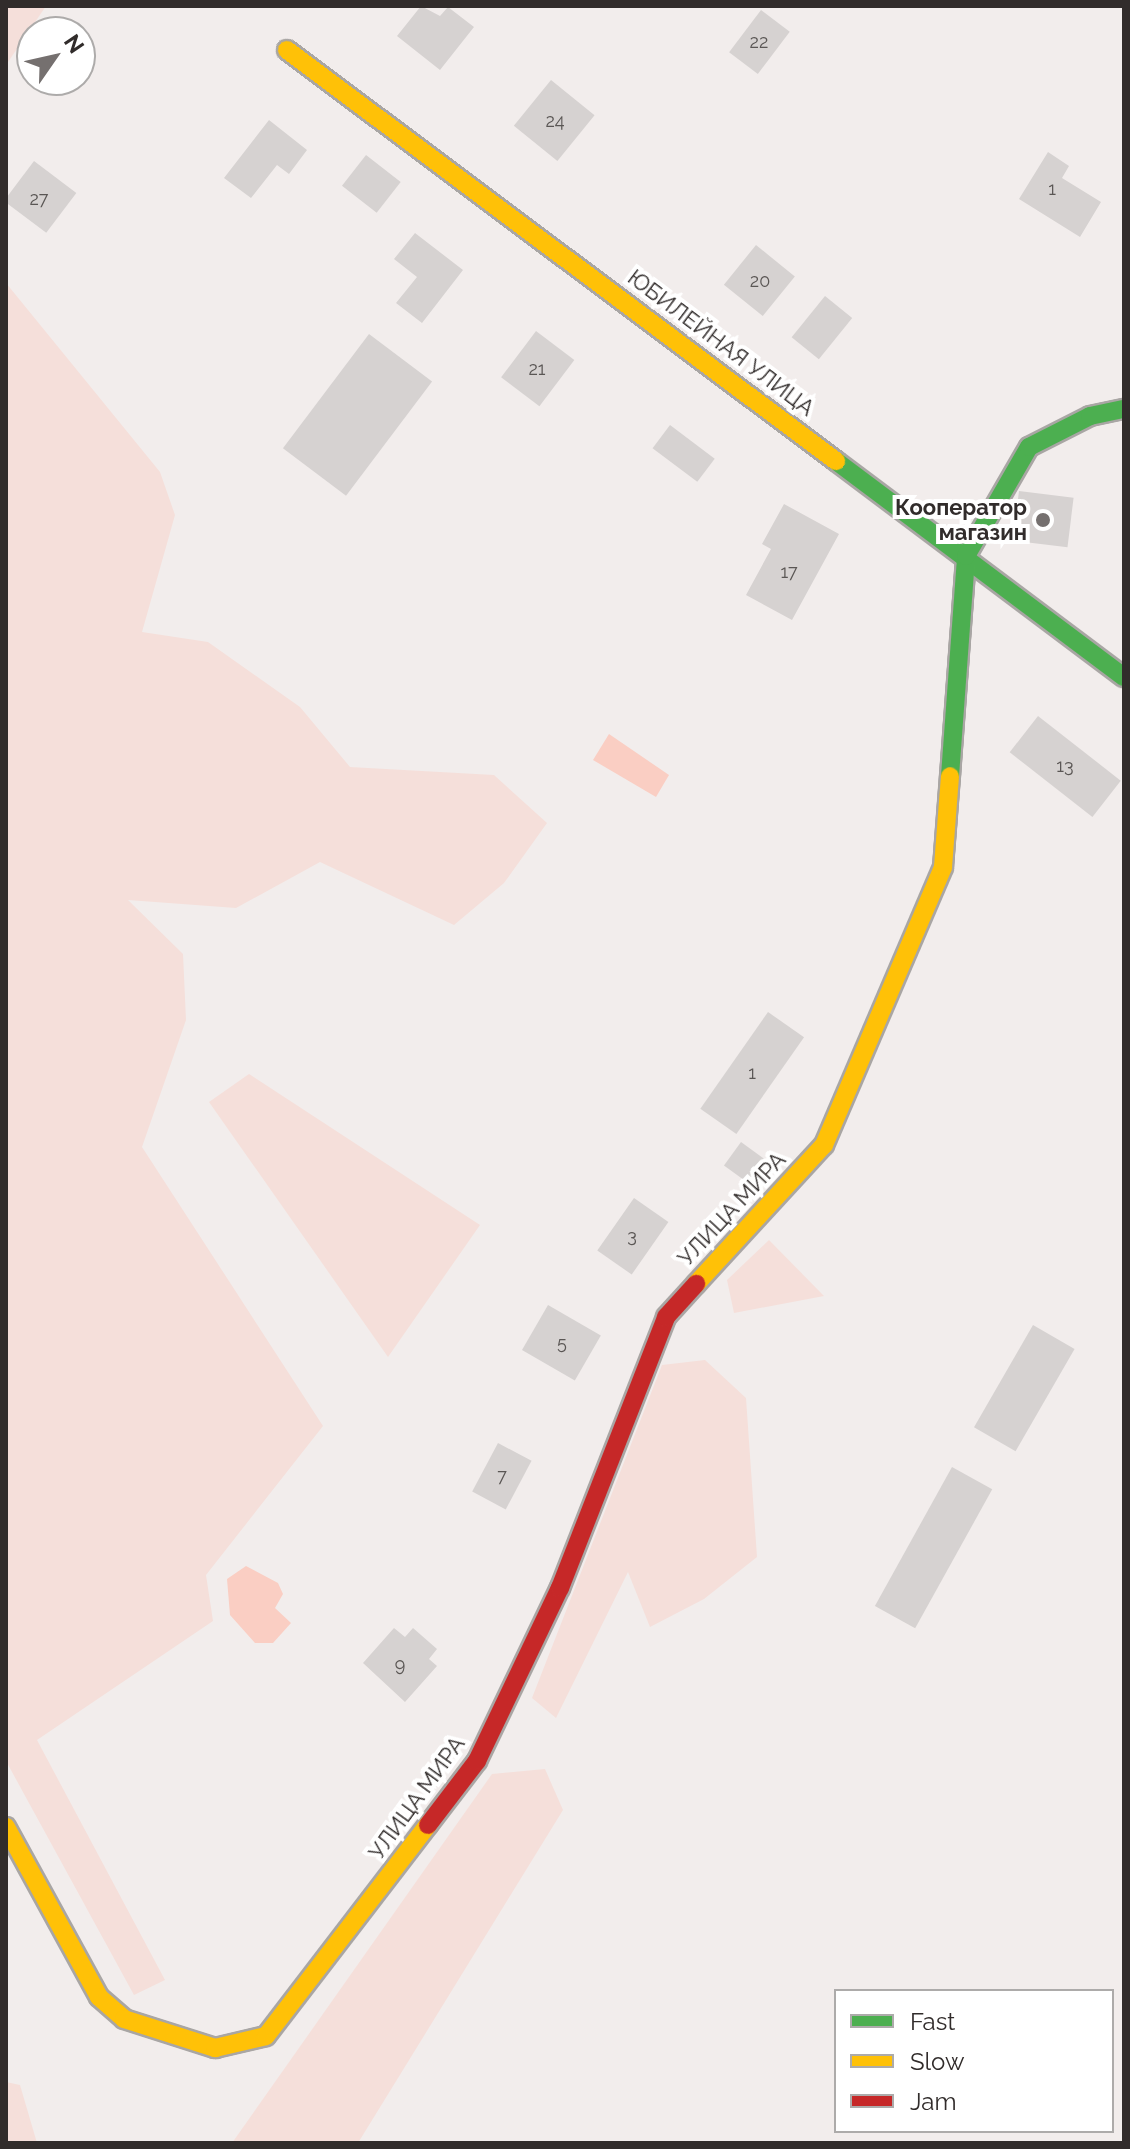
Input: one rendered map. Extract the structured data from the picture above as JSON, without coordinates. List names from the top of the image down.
{
  "streets": {
    "street": ["ЮБИЛЕЙНАЯ УЛИЦА", "УЛИЦА МИРА"]
  },
  "crossings": [
    ["ЮБИЛЕЙНАЯ УЛИЦА", "УЛИЦА МИРА"]
  ],
  "places": ["Кооператор магазин"],
  "house_numbers": [
    "22",
    "24",
    "1",
    "27",
    "20",
    "21",
    "17",
    "13",
    "1",
    "3",
    "5",
    "7",
    "9"
  ],
  "legend": ["Fast", "Slow", "Jam"],
  "north": "top right"
}
